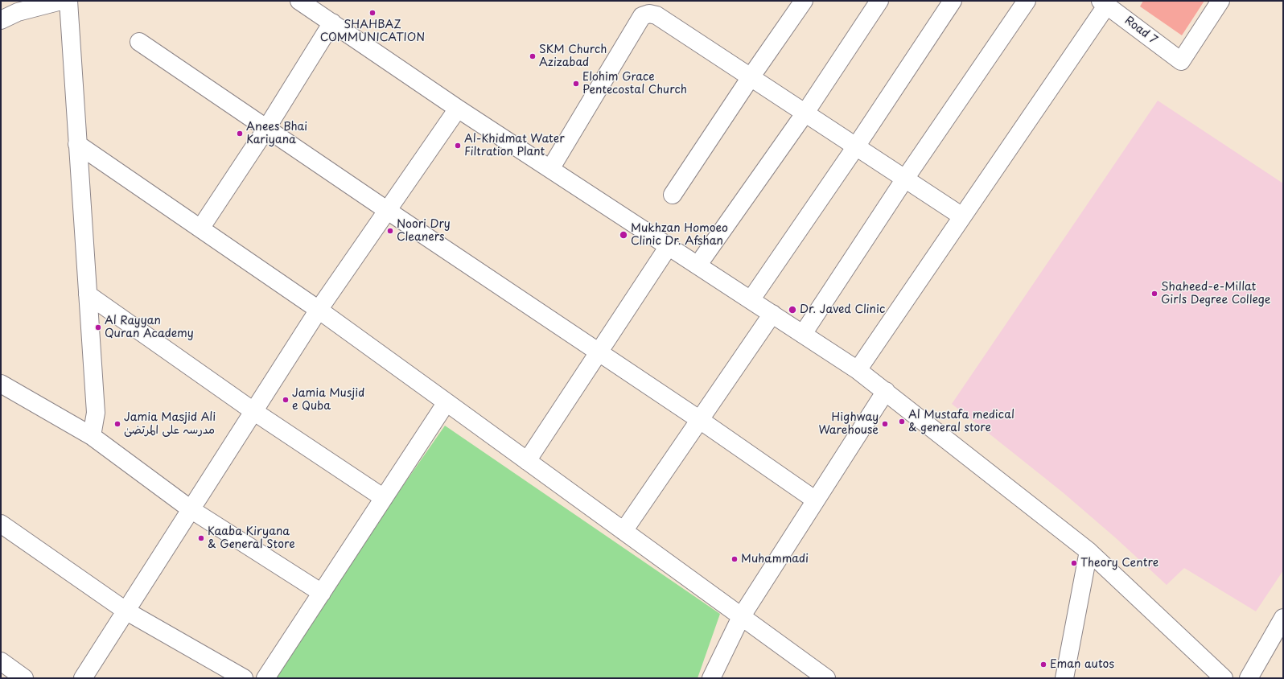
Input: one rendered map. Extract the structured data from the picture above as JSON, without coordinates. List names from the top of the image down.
{
  "streets": {
    "street": ["Road 7"]
  },
  "places": [
    "SHAHBAZ COMMUNICATION",
    "SKM Church Azizabad",
    "Elohim Grace Pentecostal Church",
    "Anees Bhai Kariyana",
    "Al-Khidmat Water Filtration Plant",
    "Noori Dry Cleaners",
    "Mukhzan Homoeo Clinic Dr. Afshan",
    "Shaheed-e-Millat Girls Degree College",
    "Dr. Javed Clinic",
    "Al Rayyan Quran Academy",
    "Jamia Musjid e Quba",
    "Al Mustafa medical & general store",
    "Jamia Masjid Ali مدرسہ علی المرتضیٰ",
    "Highway Warehouse",
    "Kaaba Kiryana & General Store",
    "Muhammadi",
    "Theory Centre",
    "Eman autos"
  ]
}
